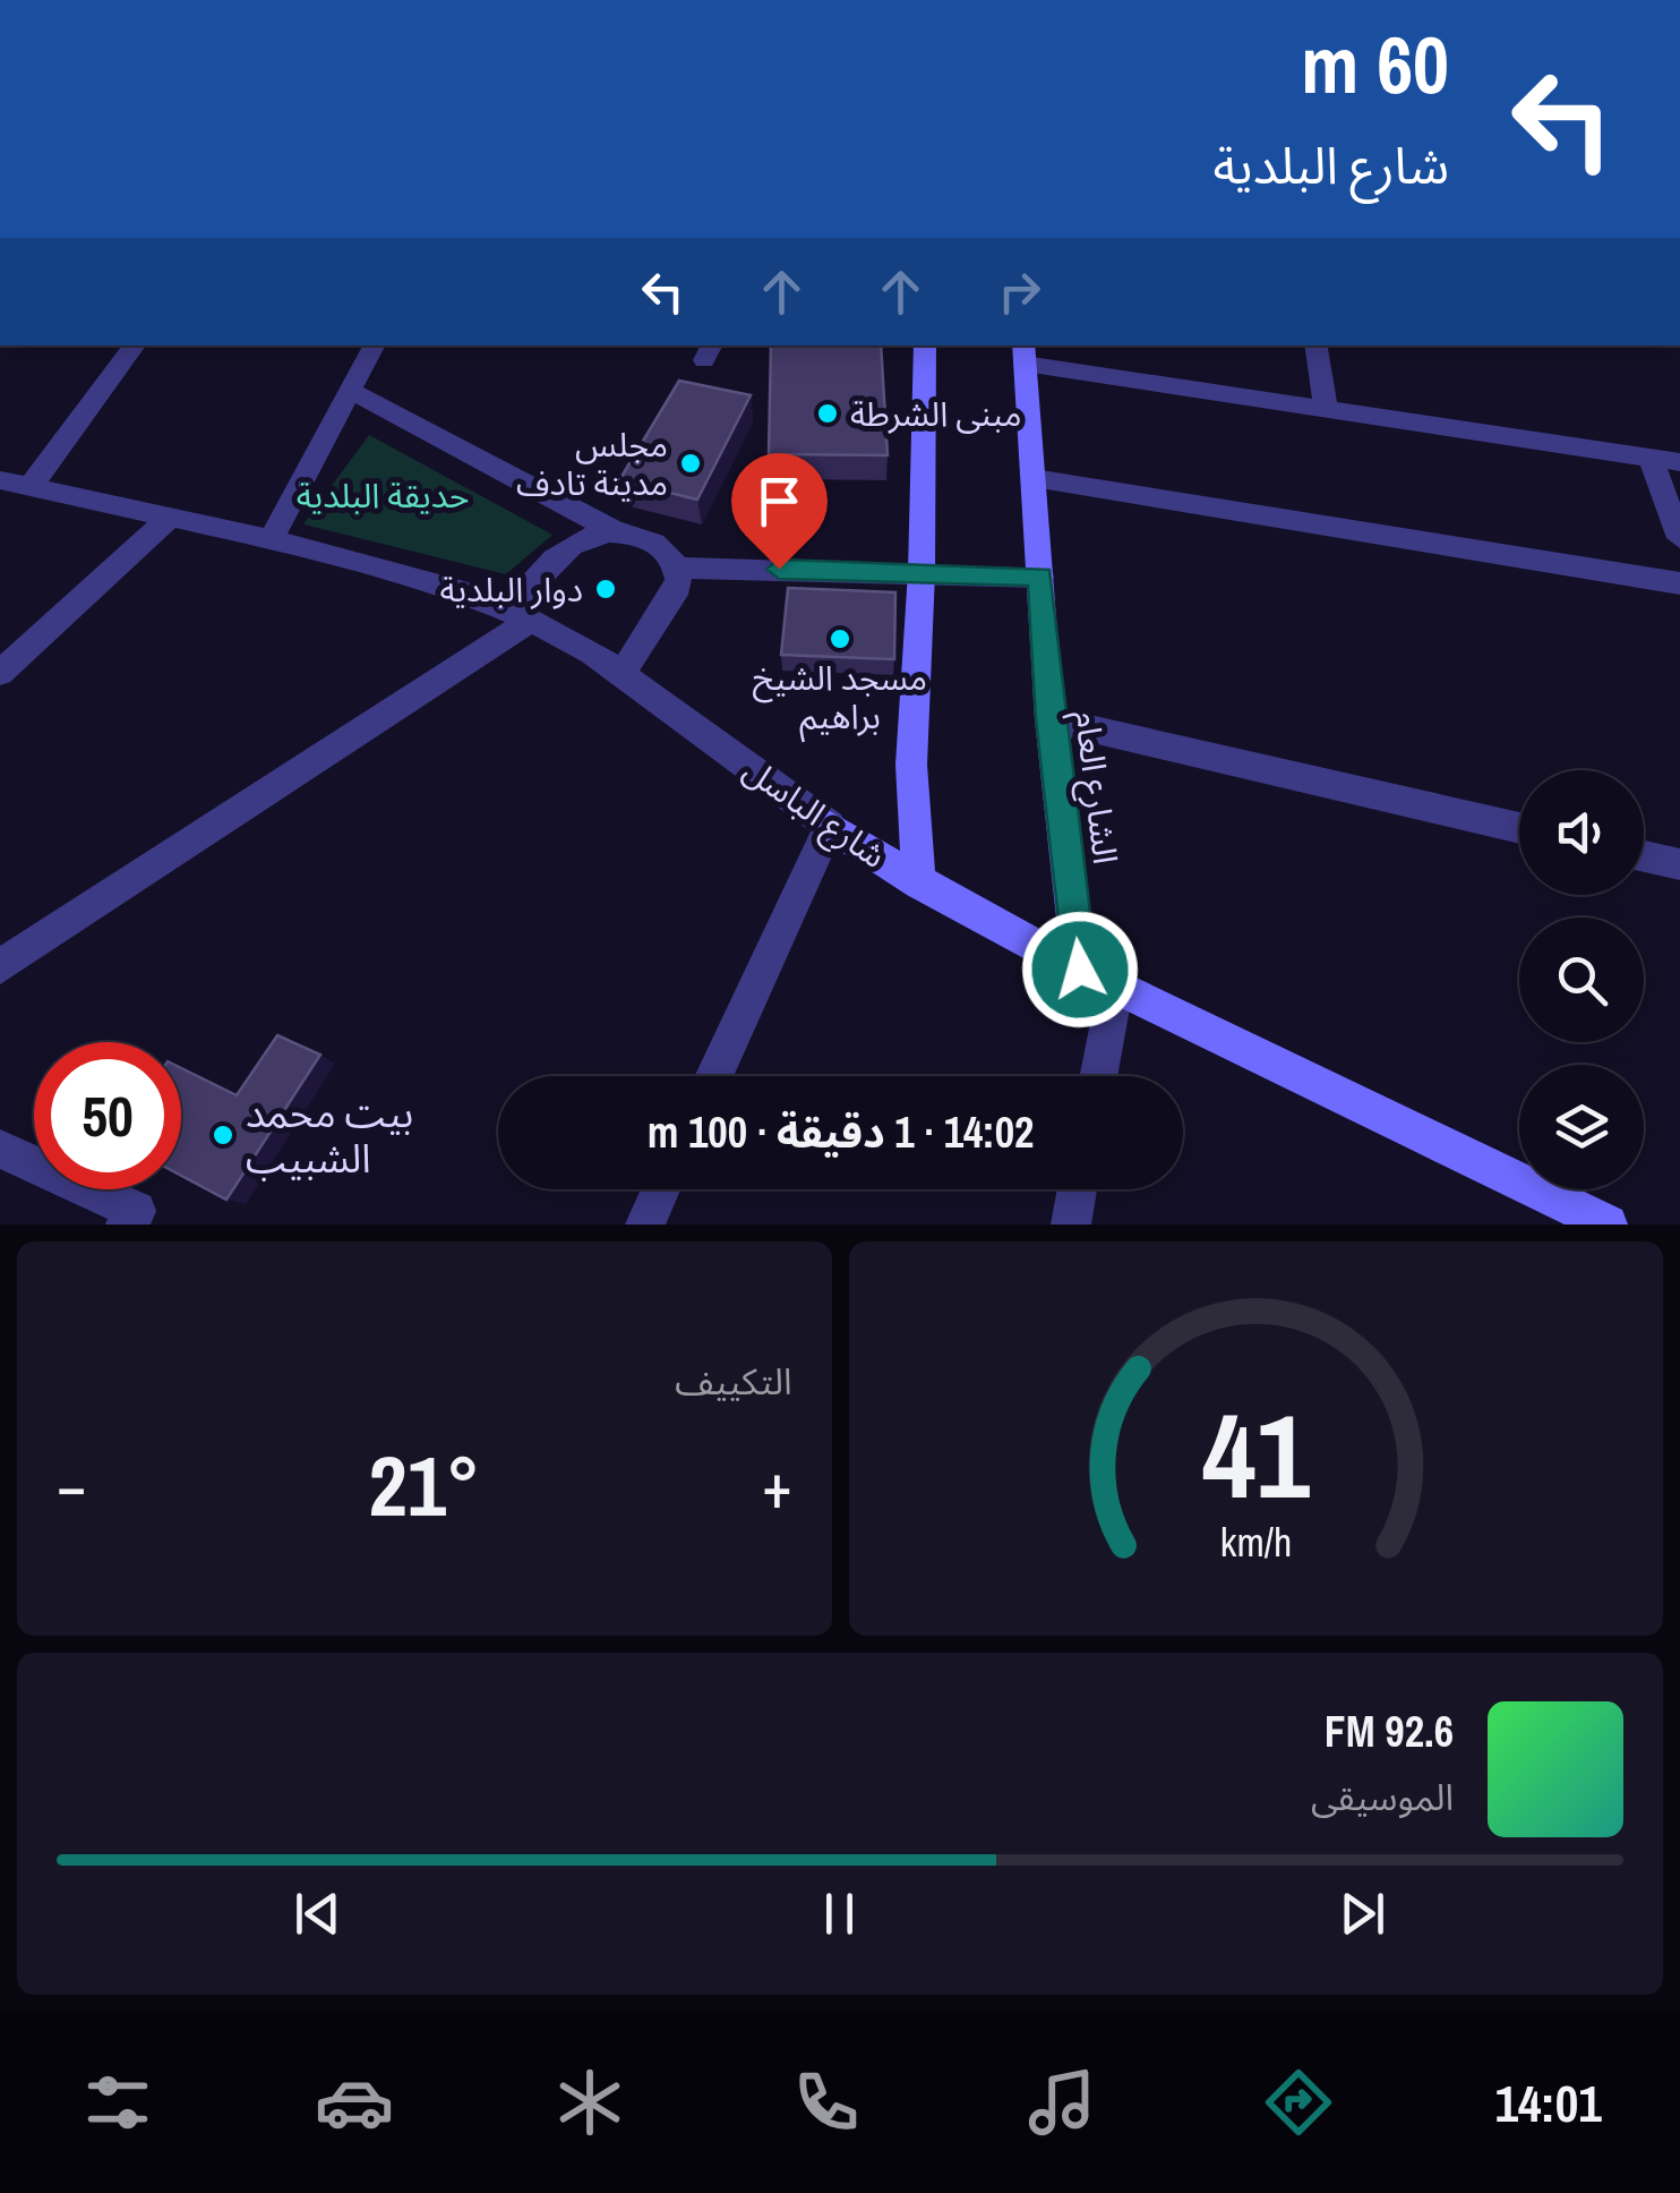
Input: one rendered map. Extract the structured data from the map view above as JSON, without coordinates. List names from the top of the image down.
{
  "streets": {
    "main road": ["الشارع العام", "شارع الباسل"]
  },
  "crossings": [
    ["الشارع العام", "شارع الباسل"]
  ],
  "parks": ["حديقة البلدية"],
  "places": [
    "مبنى الشرطة",
    "مجلس مدينة تادف",
    "دوار البلدية",
    "مسجد الشيخ براهيم",
    "بيت محمد الشبيب"
  ],
  "page": {
    "turn": ["60 m", "شارع البلدية"],
    "limit": "50",
    "trip": "14:02 · 1 دقيقة · 100 m",
    "tile": "التكييف",
    "heat": ["−", "21°", "+"],
    "song": ["92.6 FM", "الموسيقى"],
    "tabs": "14:01",
    "gauge": ["41", "km/h"]
  }
}
